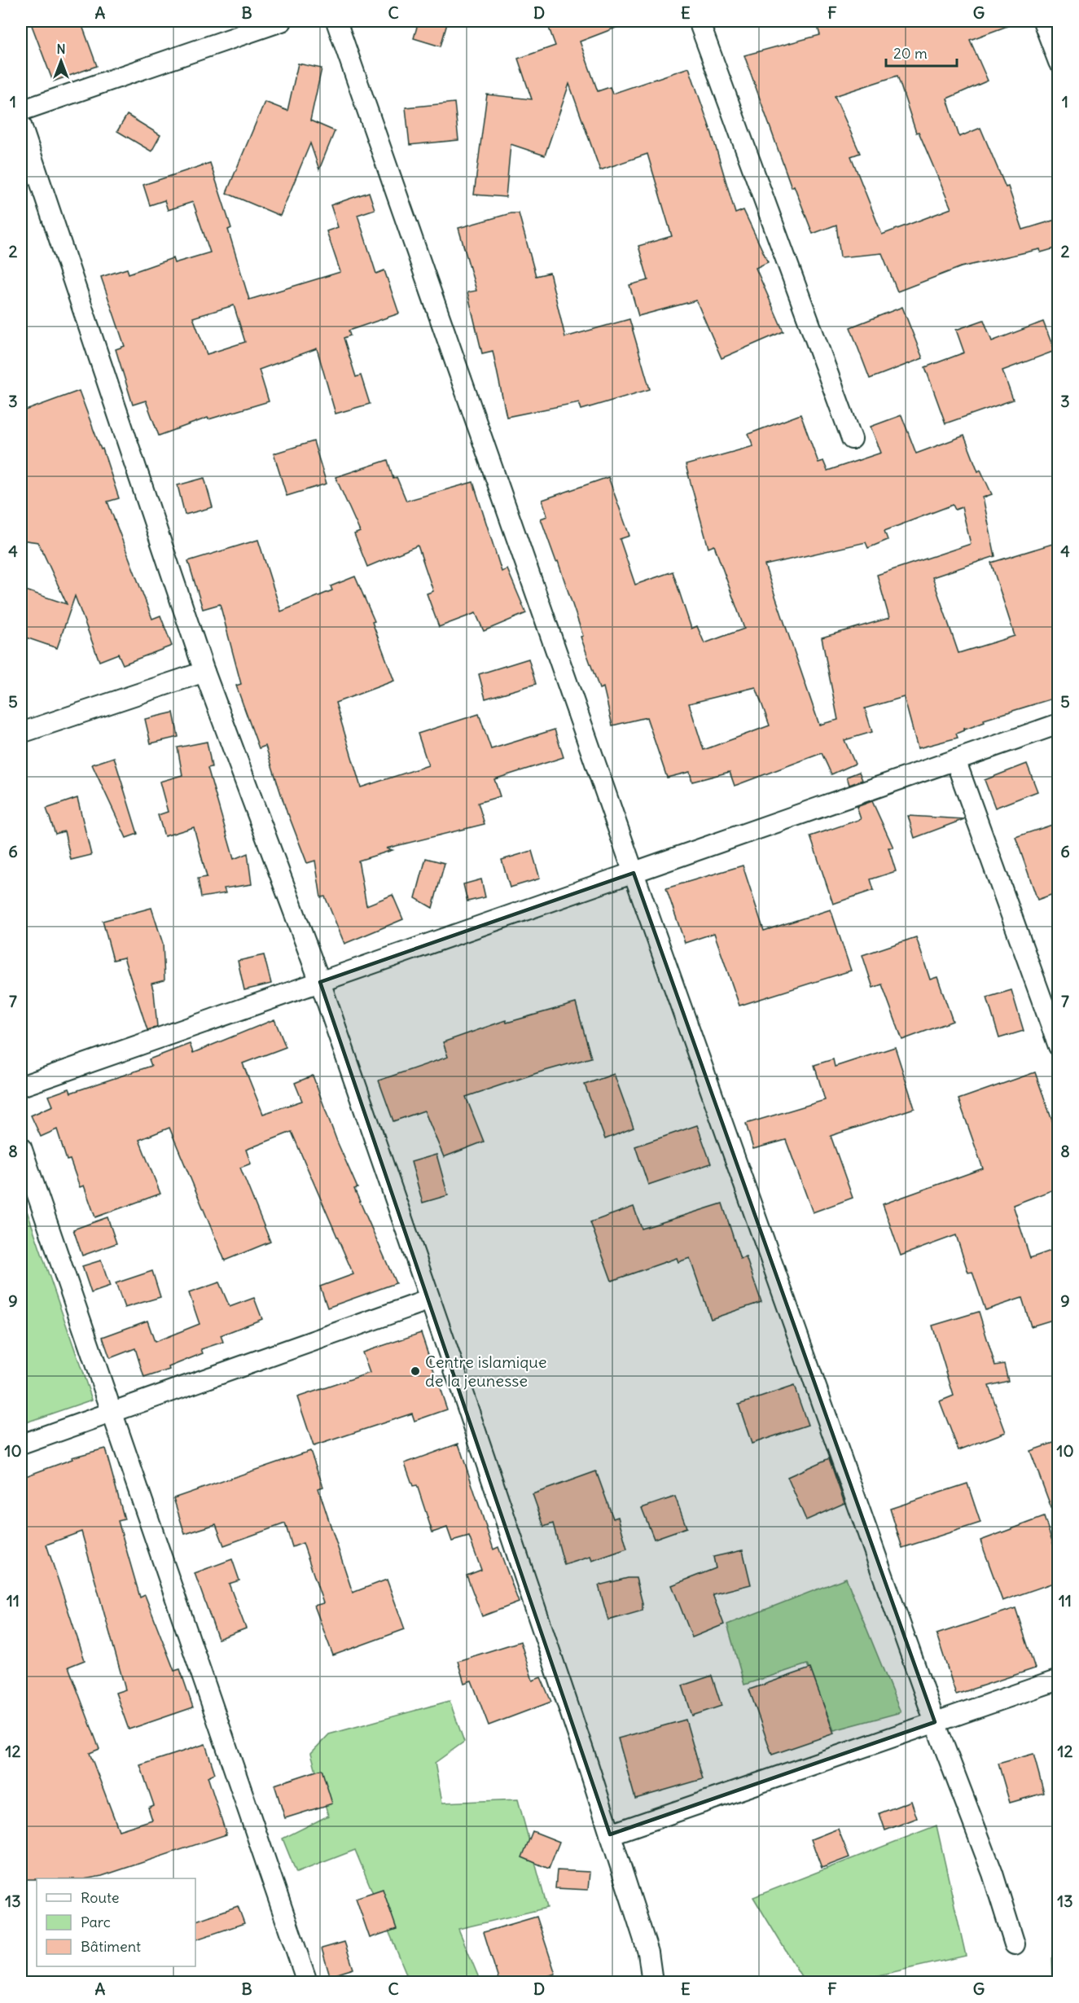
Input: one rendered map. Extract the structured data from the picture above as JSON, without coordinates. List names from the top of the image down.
{
  "places": ["Centre islamique de la jeunesse"],
  "legend": ["Route", "Parc", "Bâtiment"],
  "scale_bar": "20 m",
  "north": "top",
  "grid": {
    "columns": [
      "A",
      "B",
      "C",
      "D",
      "E",
      "F",
      "G"
    ],
    "rows": [
      "1",
      "2",
      "3",
      "4",
      "5",
      "6",
      "7",
      "8",
      "9",
      "10",
      "11",
      "12",
      "13"
    ]
  }
}
